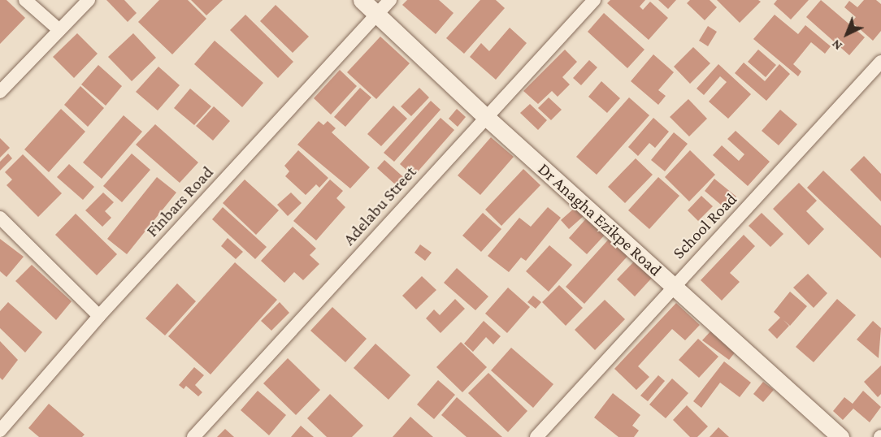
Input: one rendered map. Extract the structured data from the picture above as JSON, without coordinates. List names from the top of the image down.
{
  "streets": {
    "street": [
      "Finbars Road",
      "Adelabu Street",
      "Dr Anagha Ezikpe Road",
      "School Road"
    ]
  },
  "crossings": [
    ["Finbars Road", "Dr Anagha Ezikpe Road"],
    ["Adelabu Street", "Dr Anagha Ezikpe Road"],
    ["Dr Anagha Ezikpe Road", "School Road"]
  ],
  "north": "bottom left"
}
